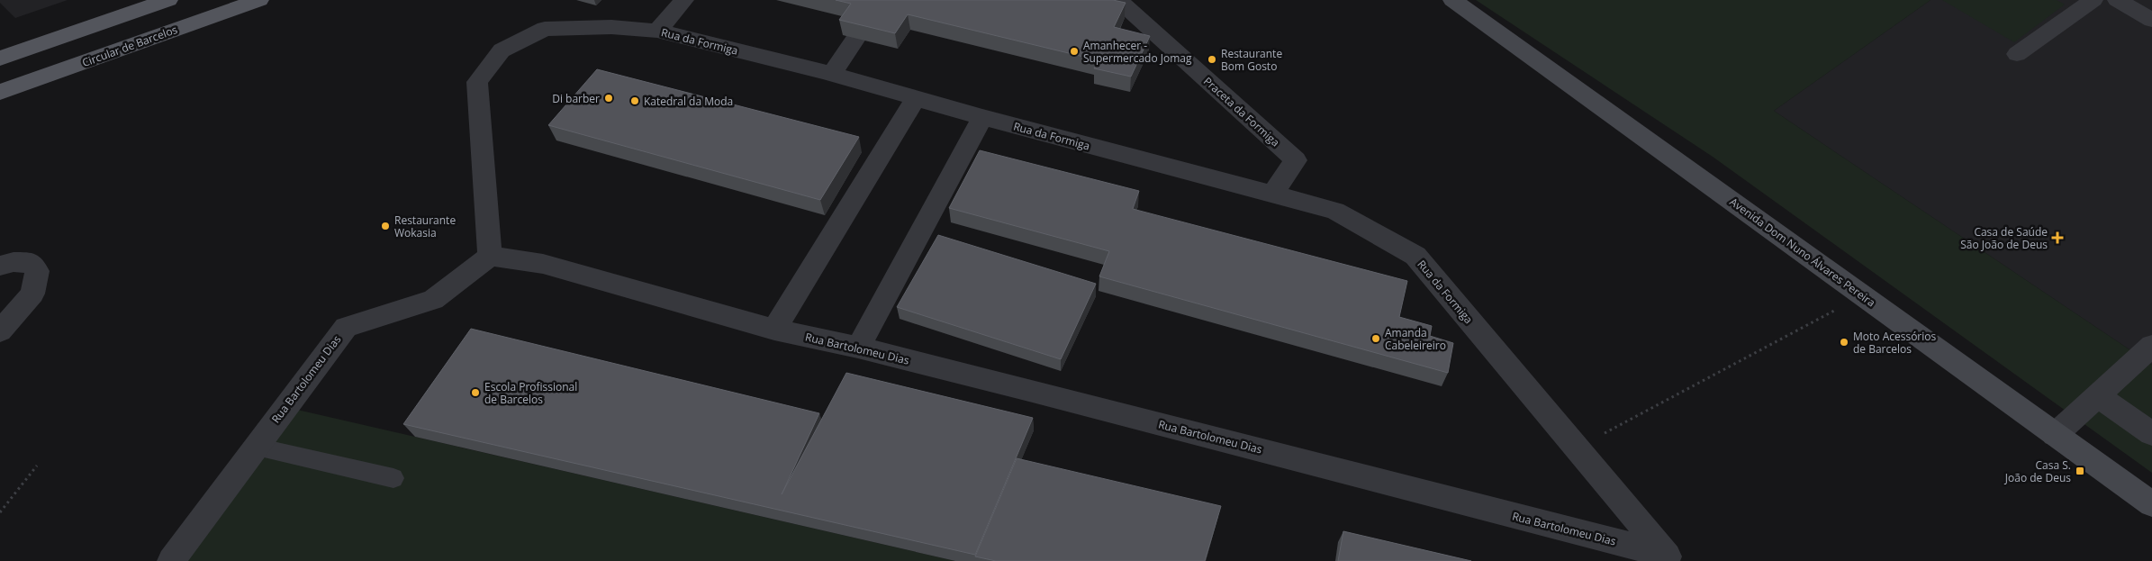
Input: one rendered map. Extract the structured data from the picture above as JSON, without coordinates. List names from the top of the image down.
{
  "streets": {
    "main road": ["Circular de Barcelos", "Avenida Dom Nuno Álvares Pereira"],
    "street": ["Rua da Formiga", "Praceta da Formiga", "Rua Bartolomeu Dias"]
  },
  "crossings": [
    ["Rua da Formiga", "Praceta da Formiga"],
    ["Rua da Formiga", "Rua Bartolomeu Dias"]
  ],
  "places": {
    "other": [
      "Amanhecer - Supermercado Jomag",
      "Restaurante Bom Gosto",
      "Di barber",
      "Katedral da Moda",
      "Restaurante Wokasia",
      "Amanda Cabeleireiro",
      "Moto Acessórios de Barcelos",
      "Escola Profissional de Barcelos"
    ],
    "health": ["Casa de Saúde São João de Deus"],
    "transit": ["Casa S. João de Deus"]
  }
}
